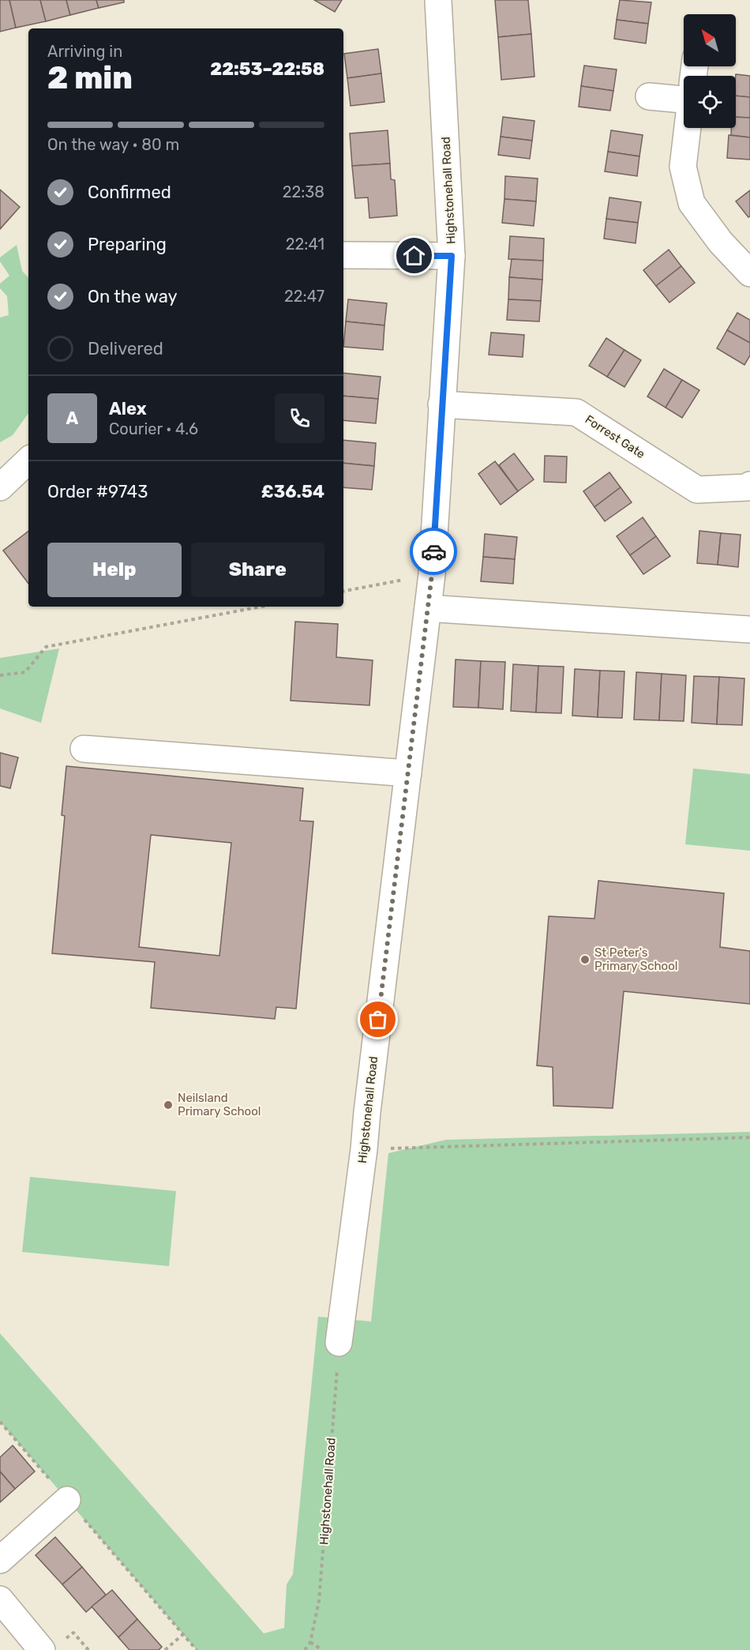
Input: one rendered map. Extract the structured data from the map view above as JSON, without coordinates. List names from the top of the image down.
{
  "streets": {
    "street": ["Highstonehall Road", "Forrest Gate"]
  },
  "crossings": [
    ["Highstonehall Road", "Forrest Gate"]
  ],
  "places": ["St Peter's Primary School", "Neilsland Primary School"],
  "north": "top left",
  "page": {
    "heading": ["2 min", "Arriving in", "22:53–22:58"],
    "panel": [
      "Alex",
      "Courier · 4.6",
      "Order #9743",
      "£36.54"
    ],
    "bar": "On the way · 80 m",
    "list": [
      ["Confirmed", "22:38"],
      ["Preparing", "22:41"],
      ["On the way", "22:47"],
      "Delivered"
    ],
    "round": "A",
    "buttons": ["Help", "Share"]
  }
}
